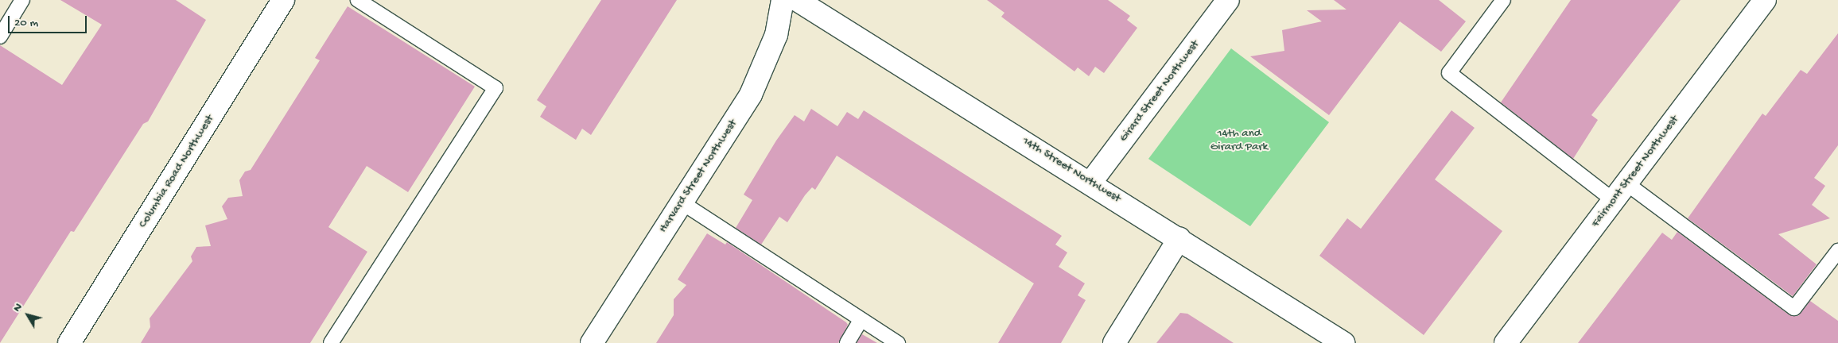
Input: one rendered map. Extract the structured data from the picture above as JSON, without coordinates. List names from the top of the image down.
{
  "streets": {
    "main road": [
      "Girard Street Northwest",
      "14th Street Northwest",
      "Columbia Road Northwest",
      "Fairmont Street Northwest",
      "Harvard Street Northwest"
    ]
  },
  "crossings": [
    ["Girard Street Northwest", "14th Street Northwest"]
  ],
  "parks": ["14th and Girard Park"],
  "scale_bar": "20 m",
  "north": "top left"
}
